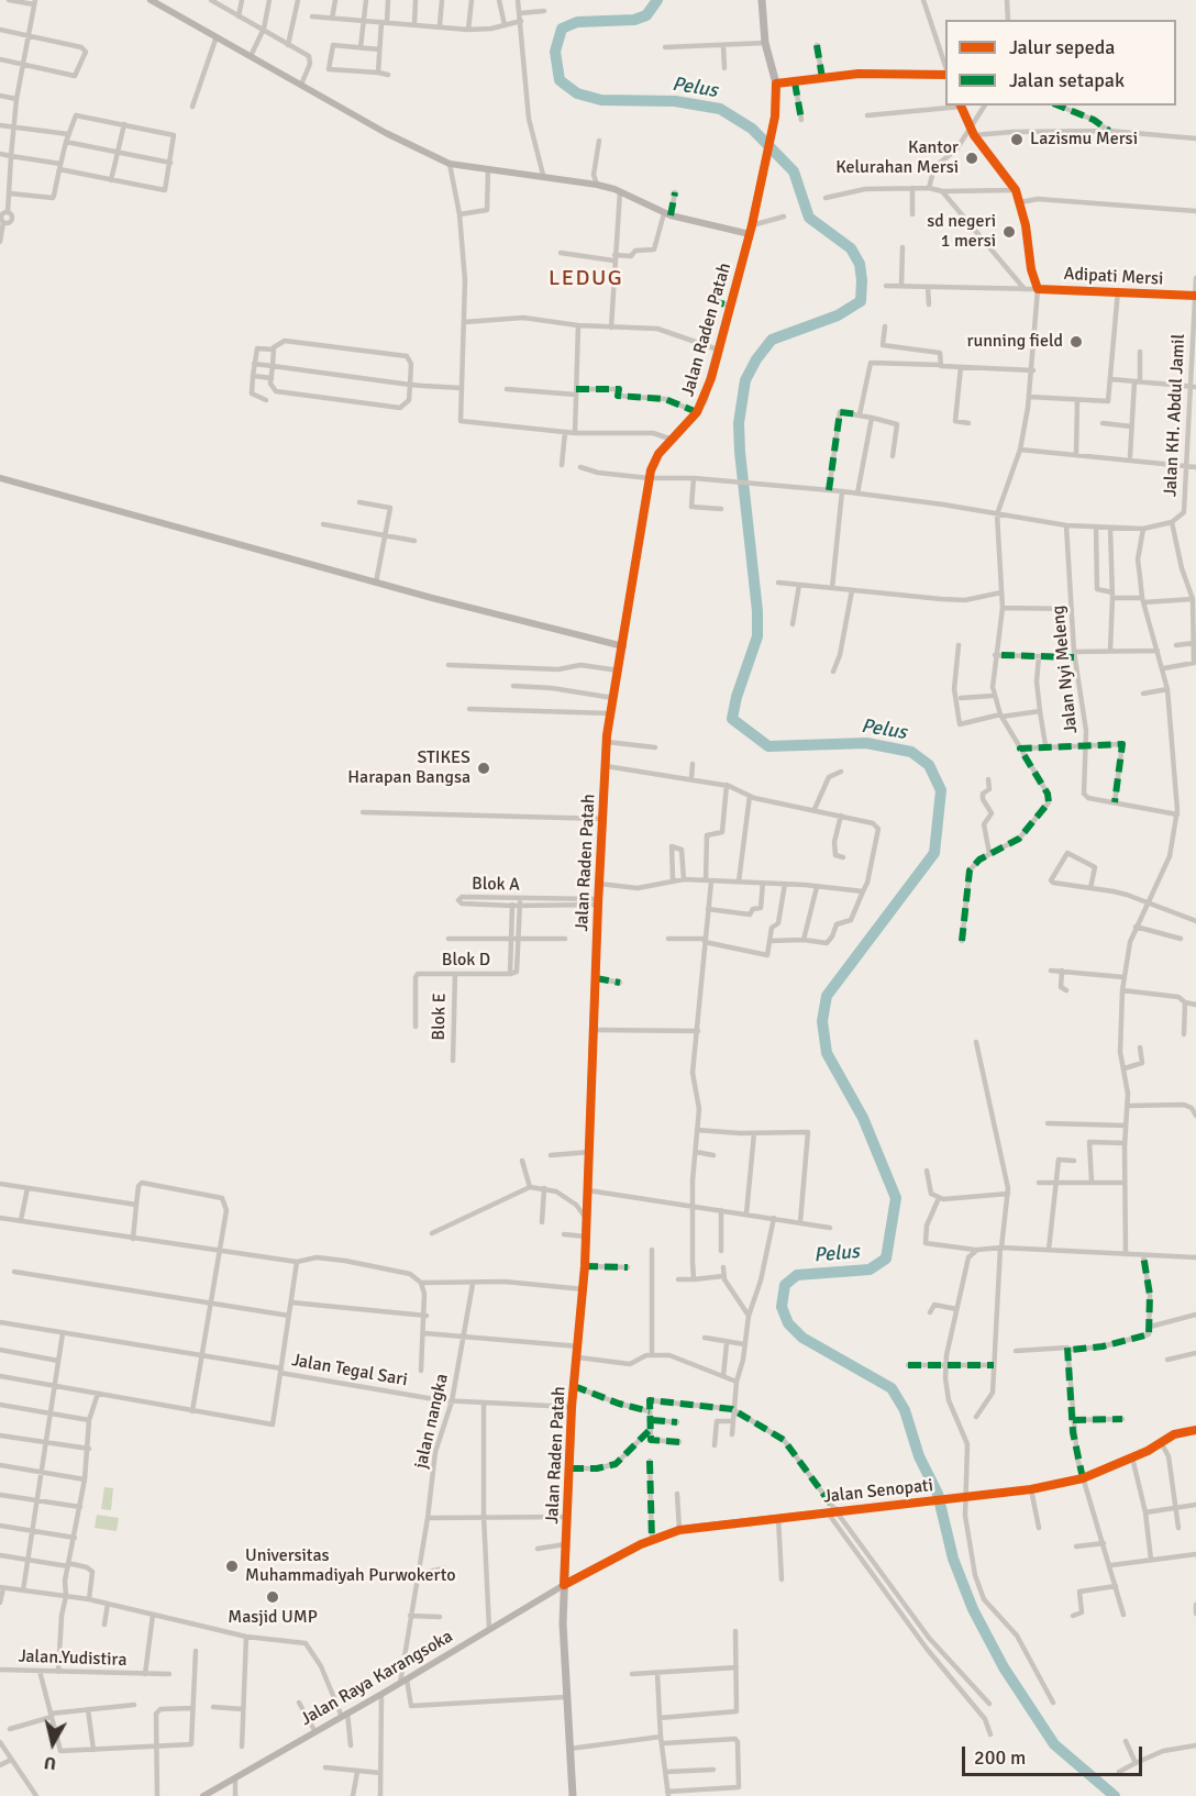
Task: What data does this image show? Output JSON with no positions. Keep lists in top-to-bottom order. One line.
{"streets":{"main road":["Jalan Raden Patah"],"street":["Adipati Mersi","Jalan KH. Abdul Jamil","Jalan Nyi Meleng","Blok A","Blok D","Blok E","Jalan Tegal Sari","jalan nangka","Jalan Senopati","Jalan.Yudistira","Jalan Raya Karangsoka"]},"crossings":[["Adipati Mersi","Jalan KH. Abdul Jamil"],["Jalan Raden Patah","Jalan KH. Abdul Jamil"],["Jalan Raden Patah","Blok A"],["Jalan Raden Patah","Jalan Tegal Sari"],["Jalan Raden Patah","Jalan Senopati"],["Jalan Raden Patah","Jalan Raya Karangsoka"],["Jalan KH. Abdul Jamil","Jalan Nyi Meleng"],["Blok D","Blok E"],["Jalan Tegal Sari","jalan nangka"],["jalan nangka","Jalan Raya Karangsoka"],["Jalan Senopati","Jalan Raya Karangsoka"]],"districts":["LEDUG"],"water":["Pelus"],"places":["Lazismu Mersi","Kantor Kelurahan Mersi","sd negeri 1 mersi","running field","STIKES Harapan Bangsa","Universitas Muhammadiyah Purwokerto","Masjid UMP"],"legend":["Jalur sepeda","Jalan setapak"],"scale_bar":"200 m","north":"bottom"}
